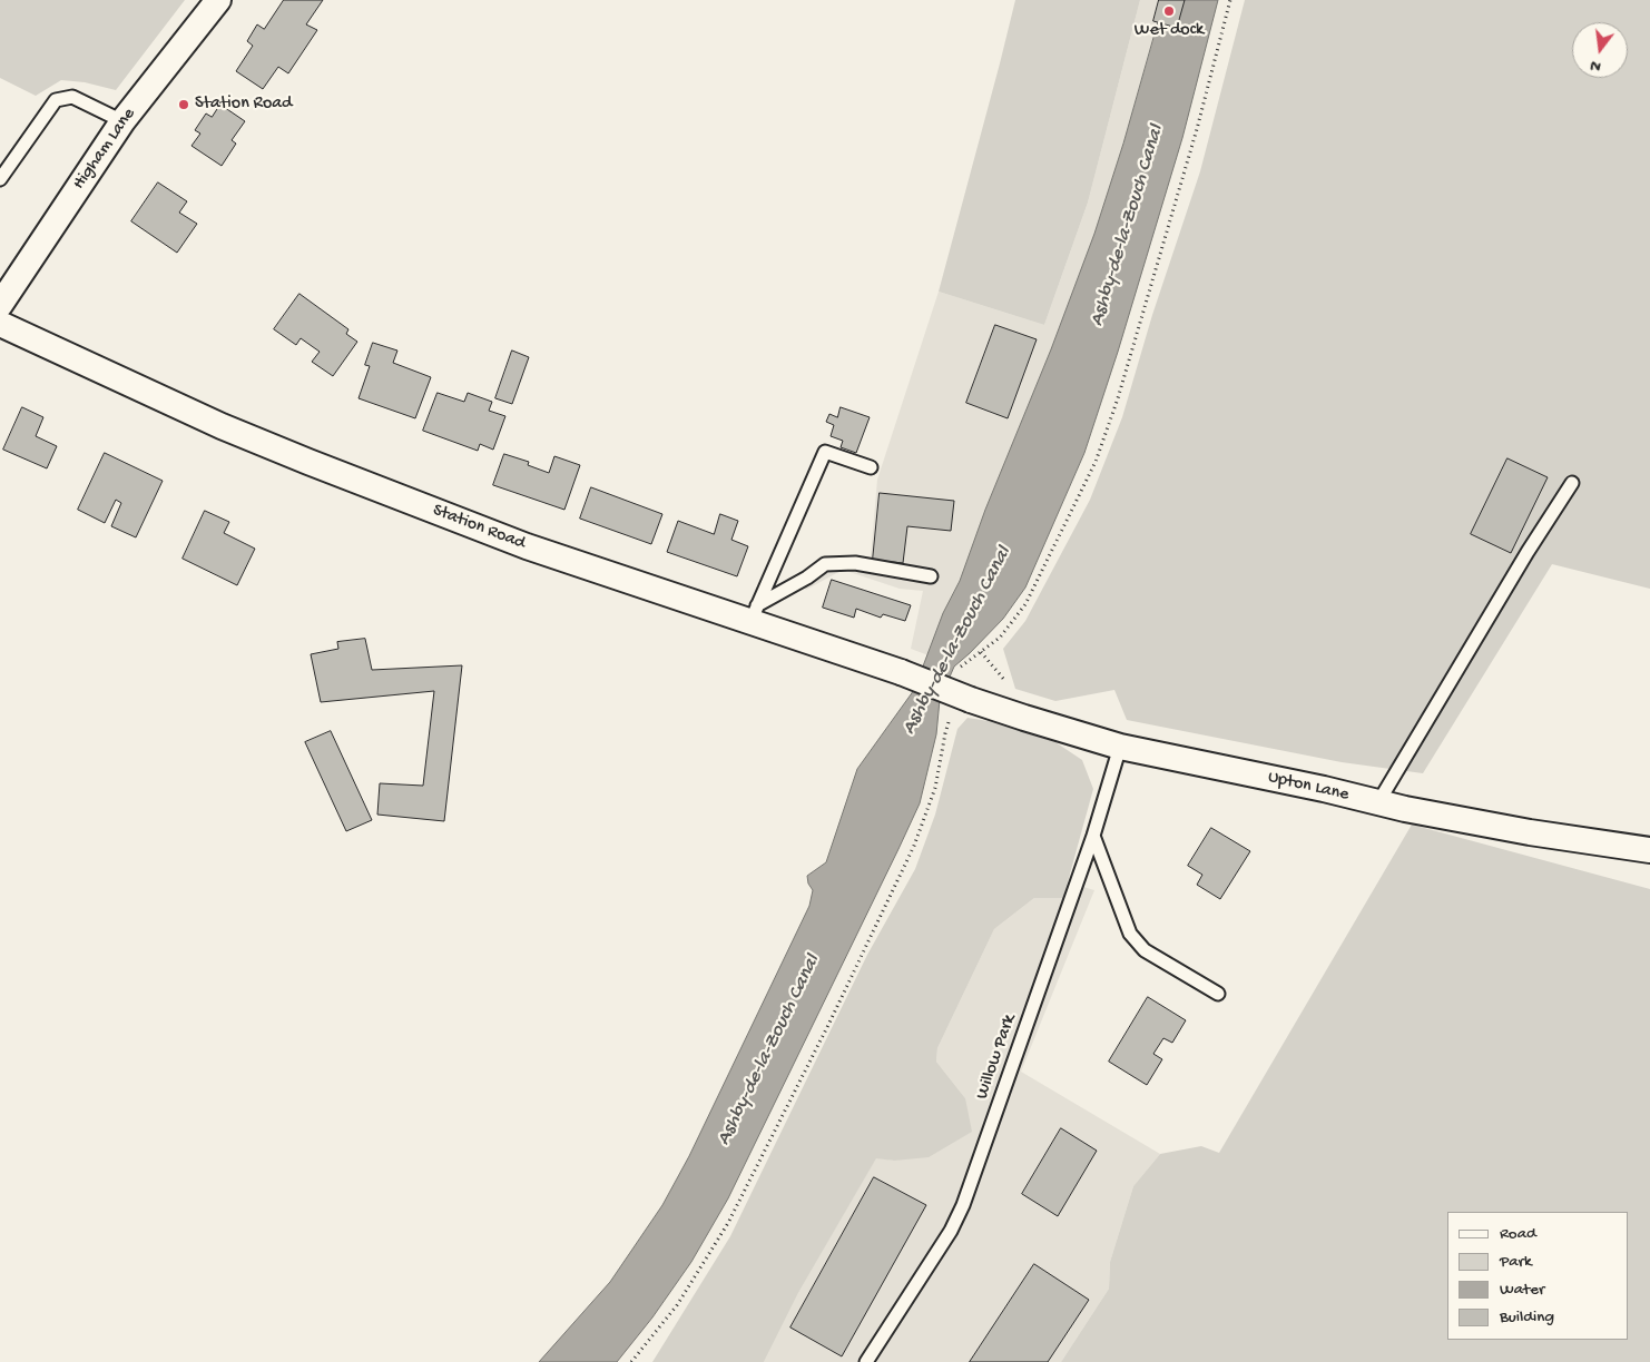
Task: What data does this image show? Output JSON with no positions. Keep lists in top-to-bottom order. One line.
{"streets":{"street":["Higham Lane","Station Road","Upton Lane"],"lane":["Willow Park"]},"crossings":[["Station Road","Upton Lane"],["Upton Lane","Willow Park"]],"water":["Ashby-de-la-Zouch Canal"],"places":["Wet dock","Station Road"],"legend":["Road","Park","Water","Building"],"north":"bottom"}
